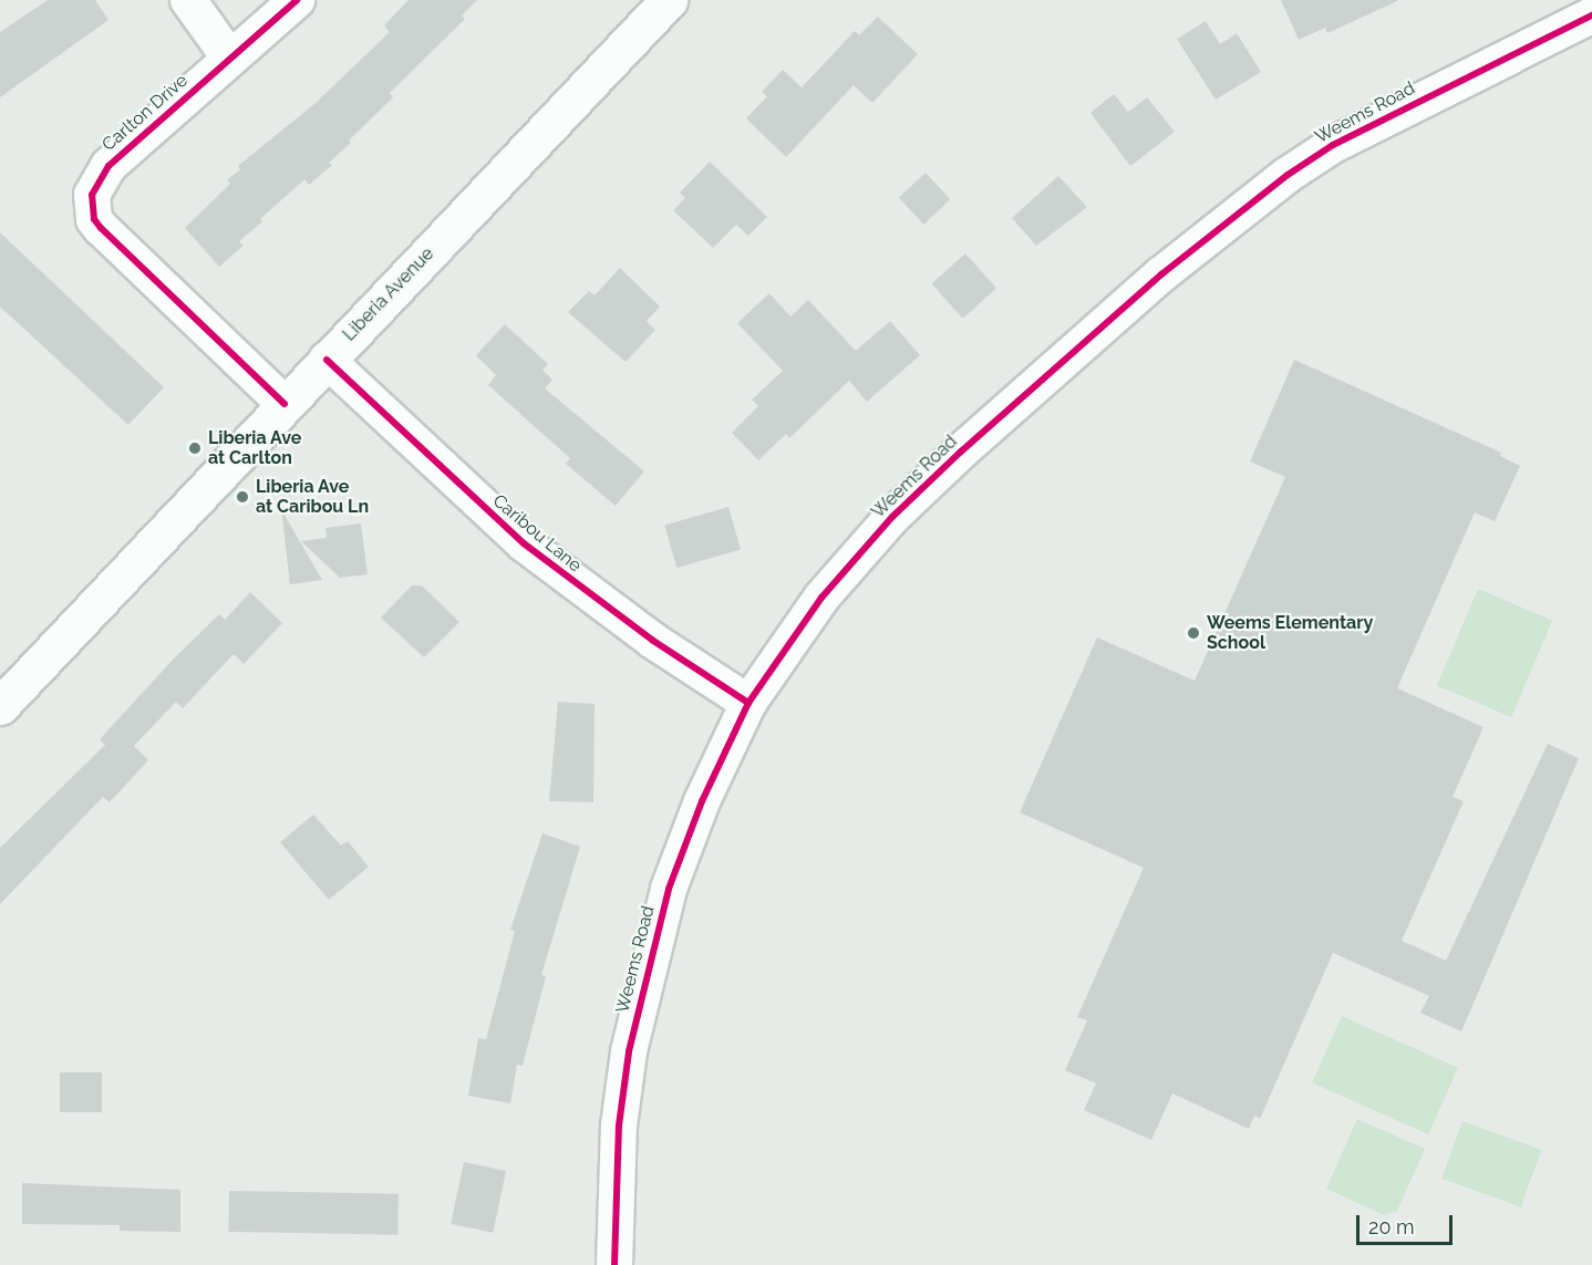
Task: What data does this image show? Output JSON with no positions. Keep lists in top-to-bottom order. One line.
{"streets":{"main road":["Liberia Avenue"],"street":["Carlton Drive","Weems Road","Caribou Lane"]},"crossings":[["Carlton Drive","Liberia Avenue"],["Weems Road","Caribou Lane"],["Liberia Avenue","Caribou Lane"]],"places":["Liberia Ave at Carlton","Liberia Ave at Caribou Ln","Weems Elementary School"],"scale_bar":"20 m"}
